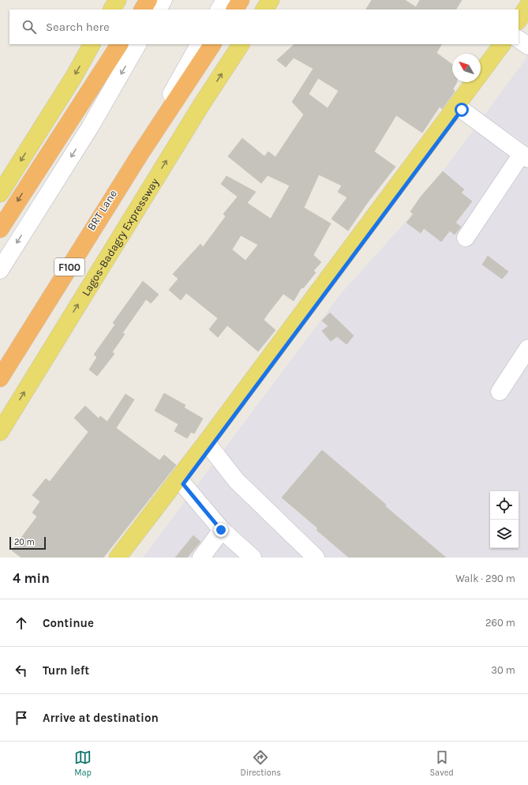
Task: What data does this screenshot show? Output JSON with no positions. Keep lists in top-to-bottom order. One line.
{"streets":{"highway":["F100"],"main road":["Lagos-Badagry Expressway"],"lane":["BRT Lane"]},"scale_bar":"20 m","north":"top left","page":{"search":"Search here","scale":"20 m","heading":["4 min","Walk · 290 m"],"list":[["Continue","260 m"],["Turn left","30 m"],"Arrive at destination"],"nav":["Map","Directions","Saved"]}}
